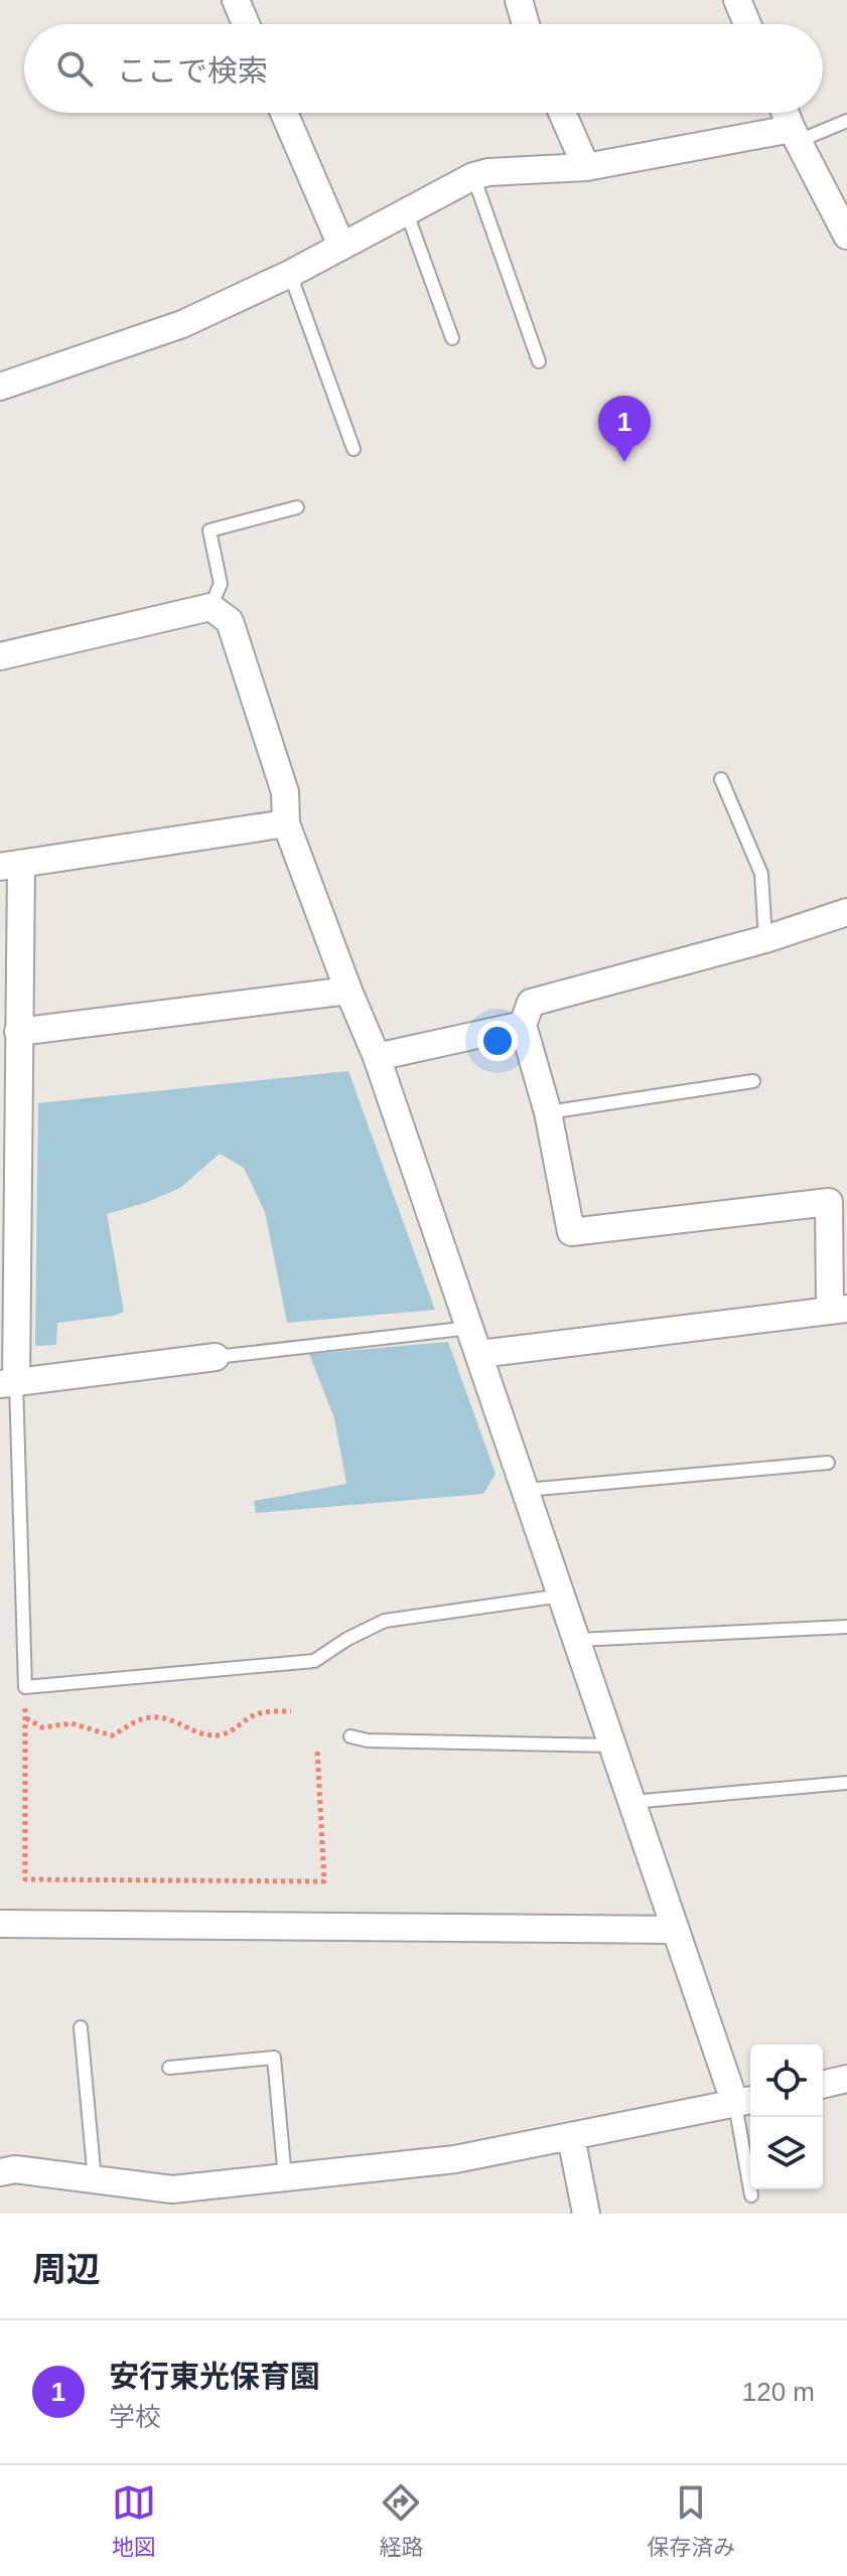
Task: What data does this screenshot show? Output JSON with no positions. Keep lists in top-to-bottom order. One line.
{"page":{"search":"ここで検索","pins":"1","heading":"周辺","list":[{"mark":"1","name":"安行東光保育園","note":"学校","value":"120 m"}],"nav":["地図","経路","保存済み"]}}
